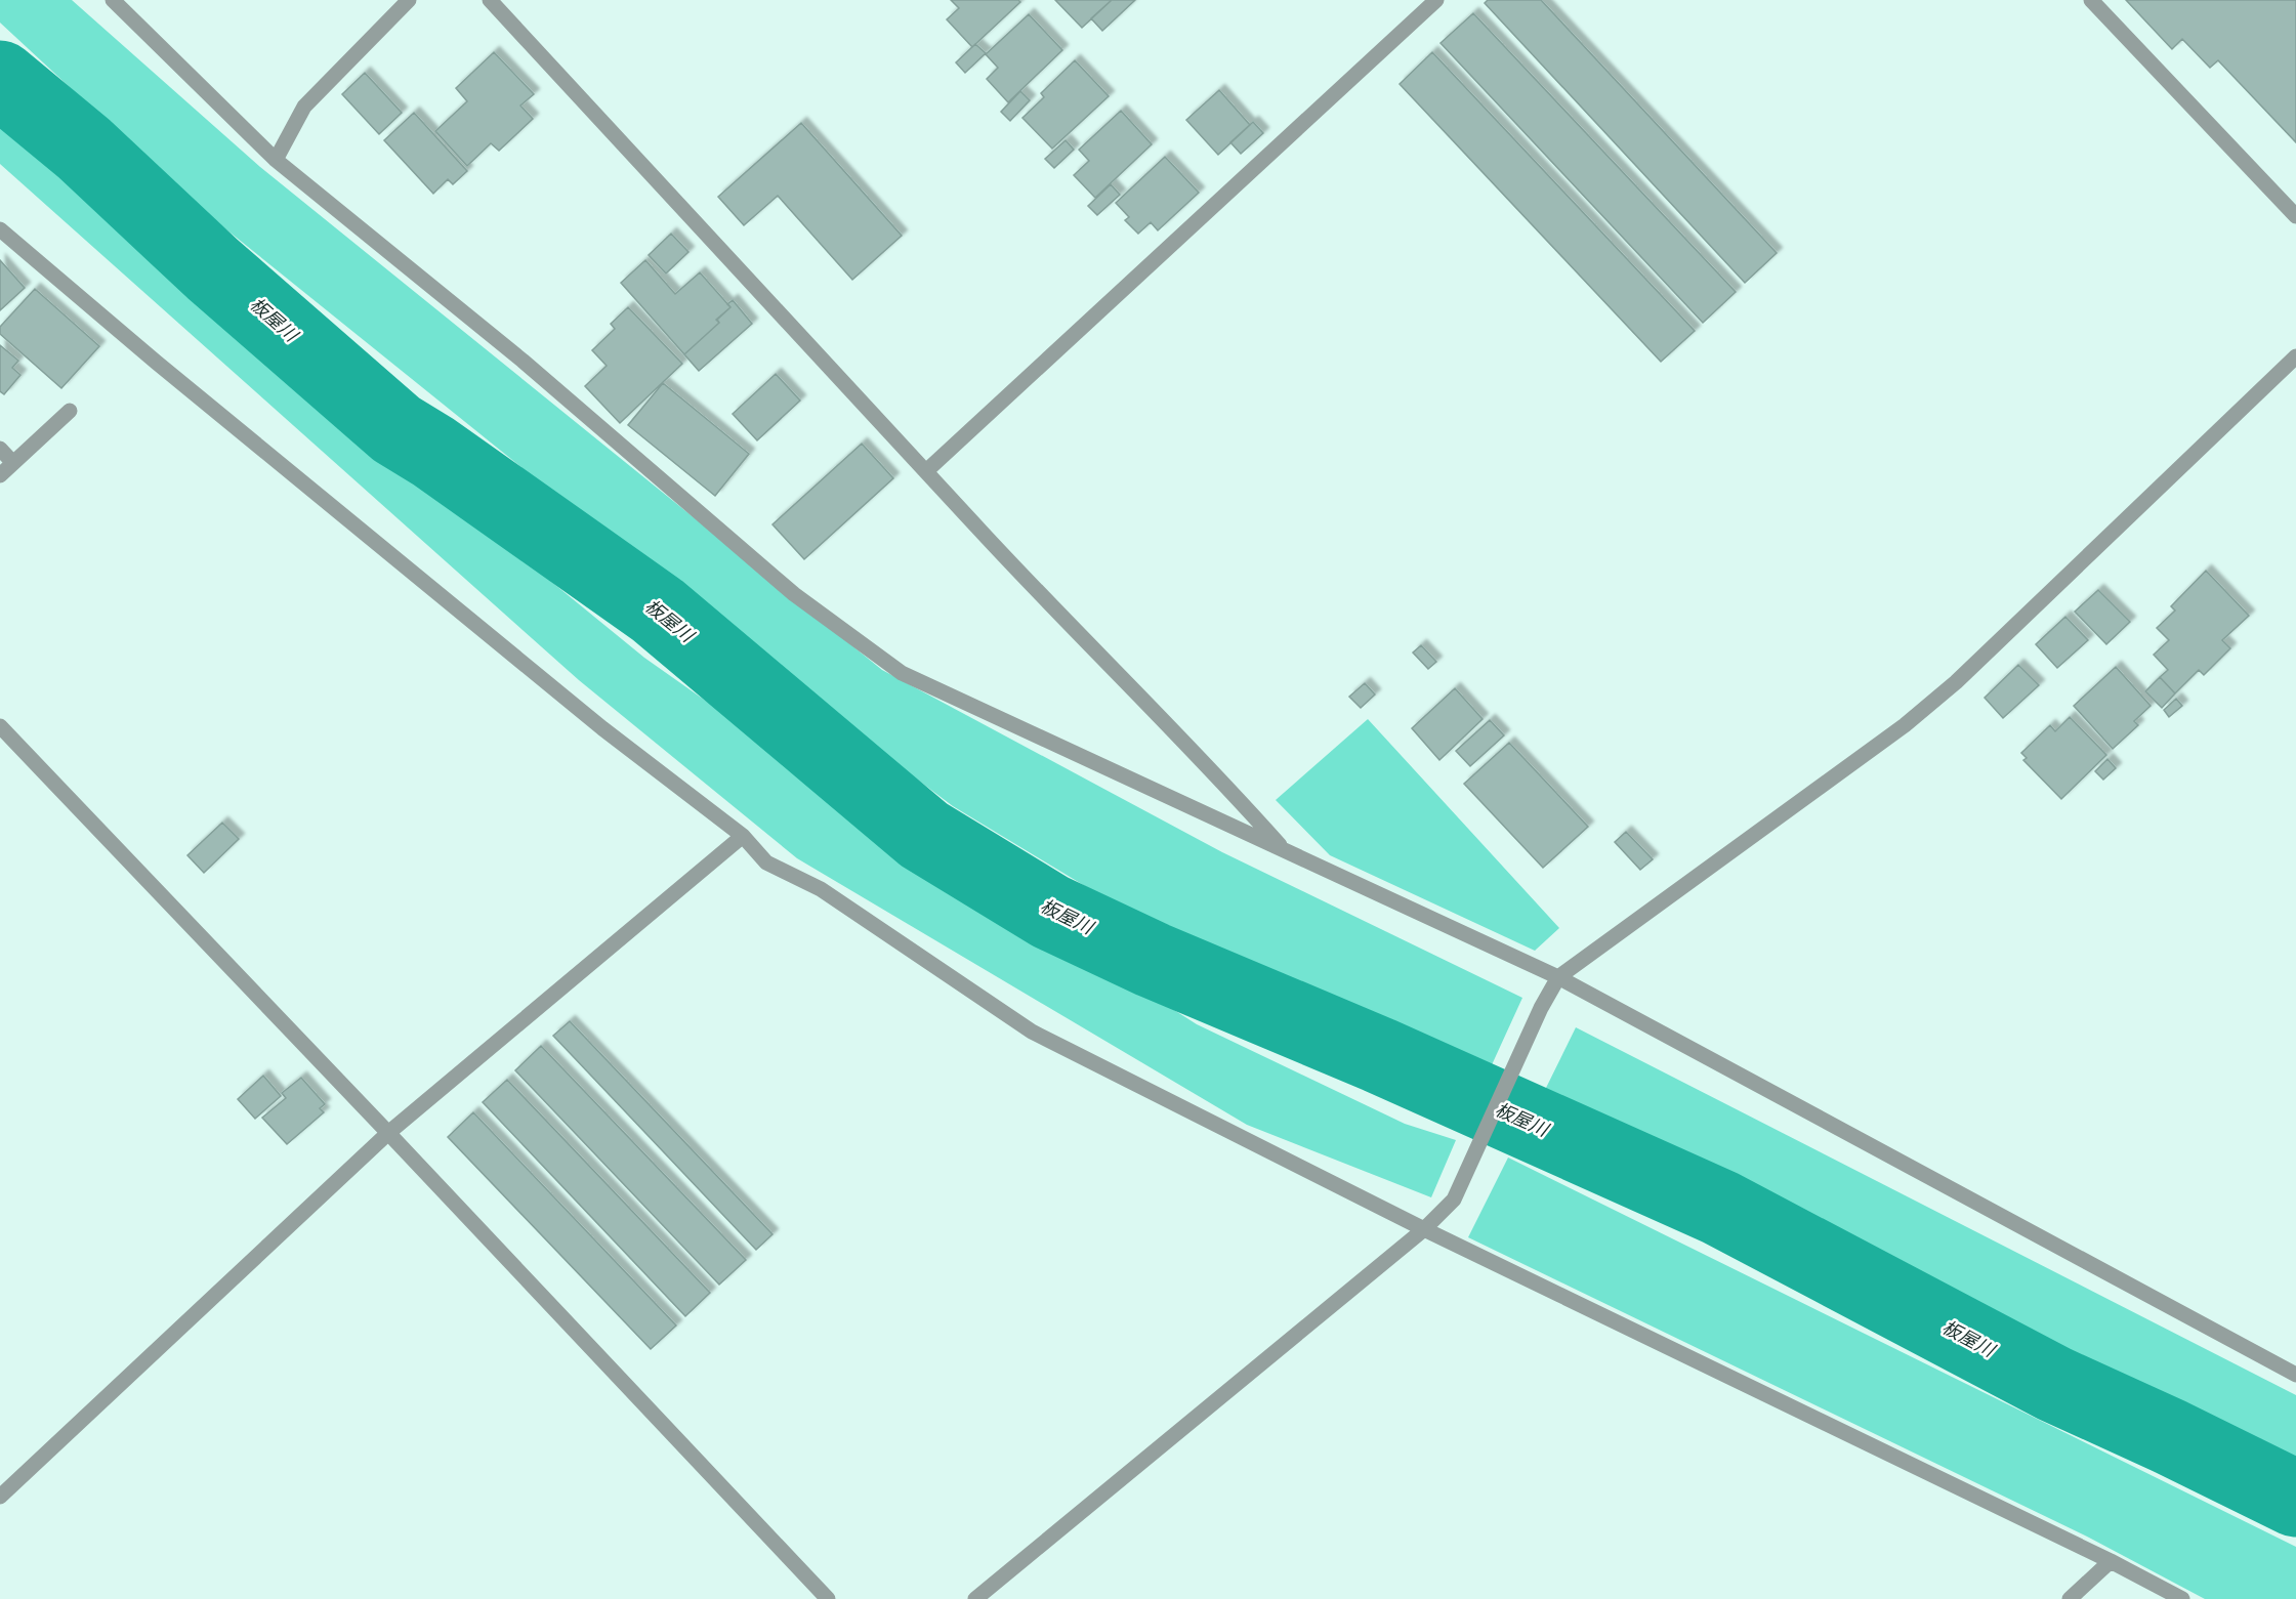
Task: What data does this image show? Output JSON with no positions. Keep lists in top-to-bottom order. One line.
{"water":["板屋川"]}
